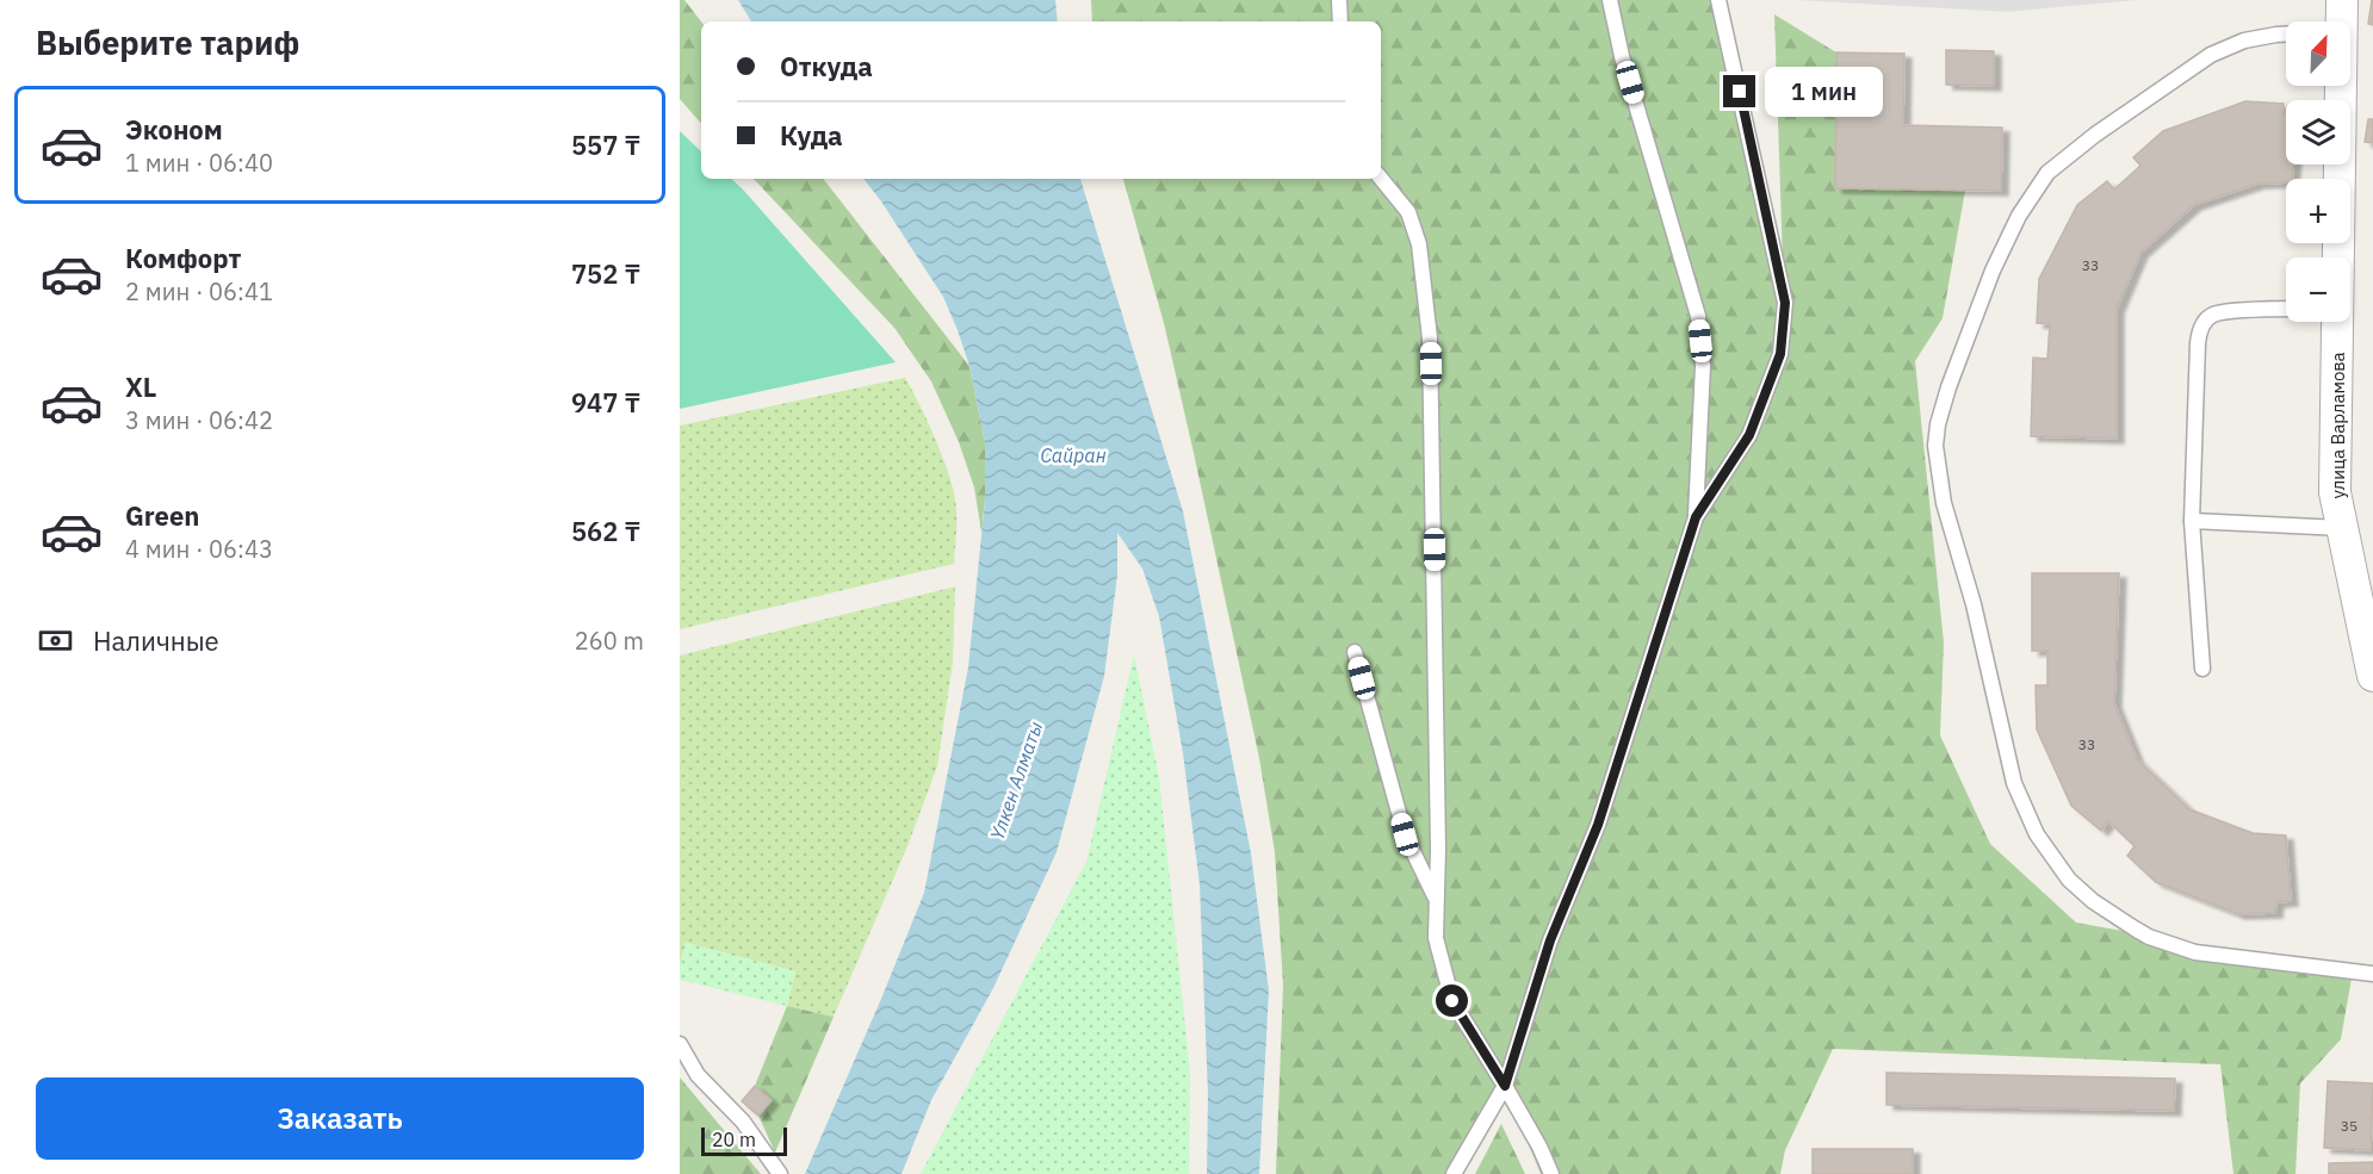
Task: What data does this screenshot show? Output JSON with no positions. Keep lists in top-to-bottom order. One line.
{"streets":{"street":["улица Варламова"]},"water":["Сайран","Үлкен Алматы"],"house_numbers":["33","33","35"],"scale_bar":"20 m","north":"top right","page":{"heading":"Выберите тариф","map_buttons":["+","−"],"banner":["Откуда","Куда"],"bubble":"1 мин","list":[{"name":"Эконом","note":"1 мин · 06:40","value":"557 ₸"},{"name":"Комфорт","note":"2 мин · 06:41","value":"752 ₸"},{"name":"XL","note":"3 мин · 06:42","value":"947 ₸"},{"name":"Green","note":"4 мин · 06:43","value":"562 ₸"}],"pay":["Наличные","260 m"],"buttons":"Заказать","scale":"20 m"}}
